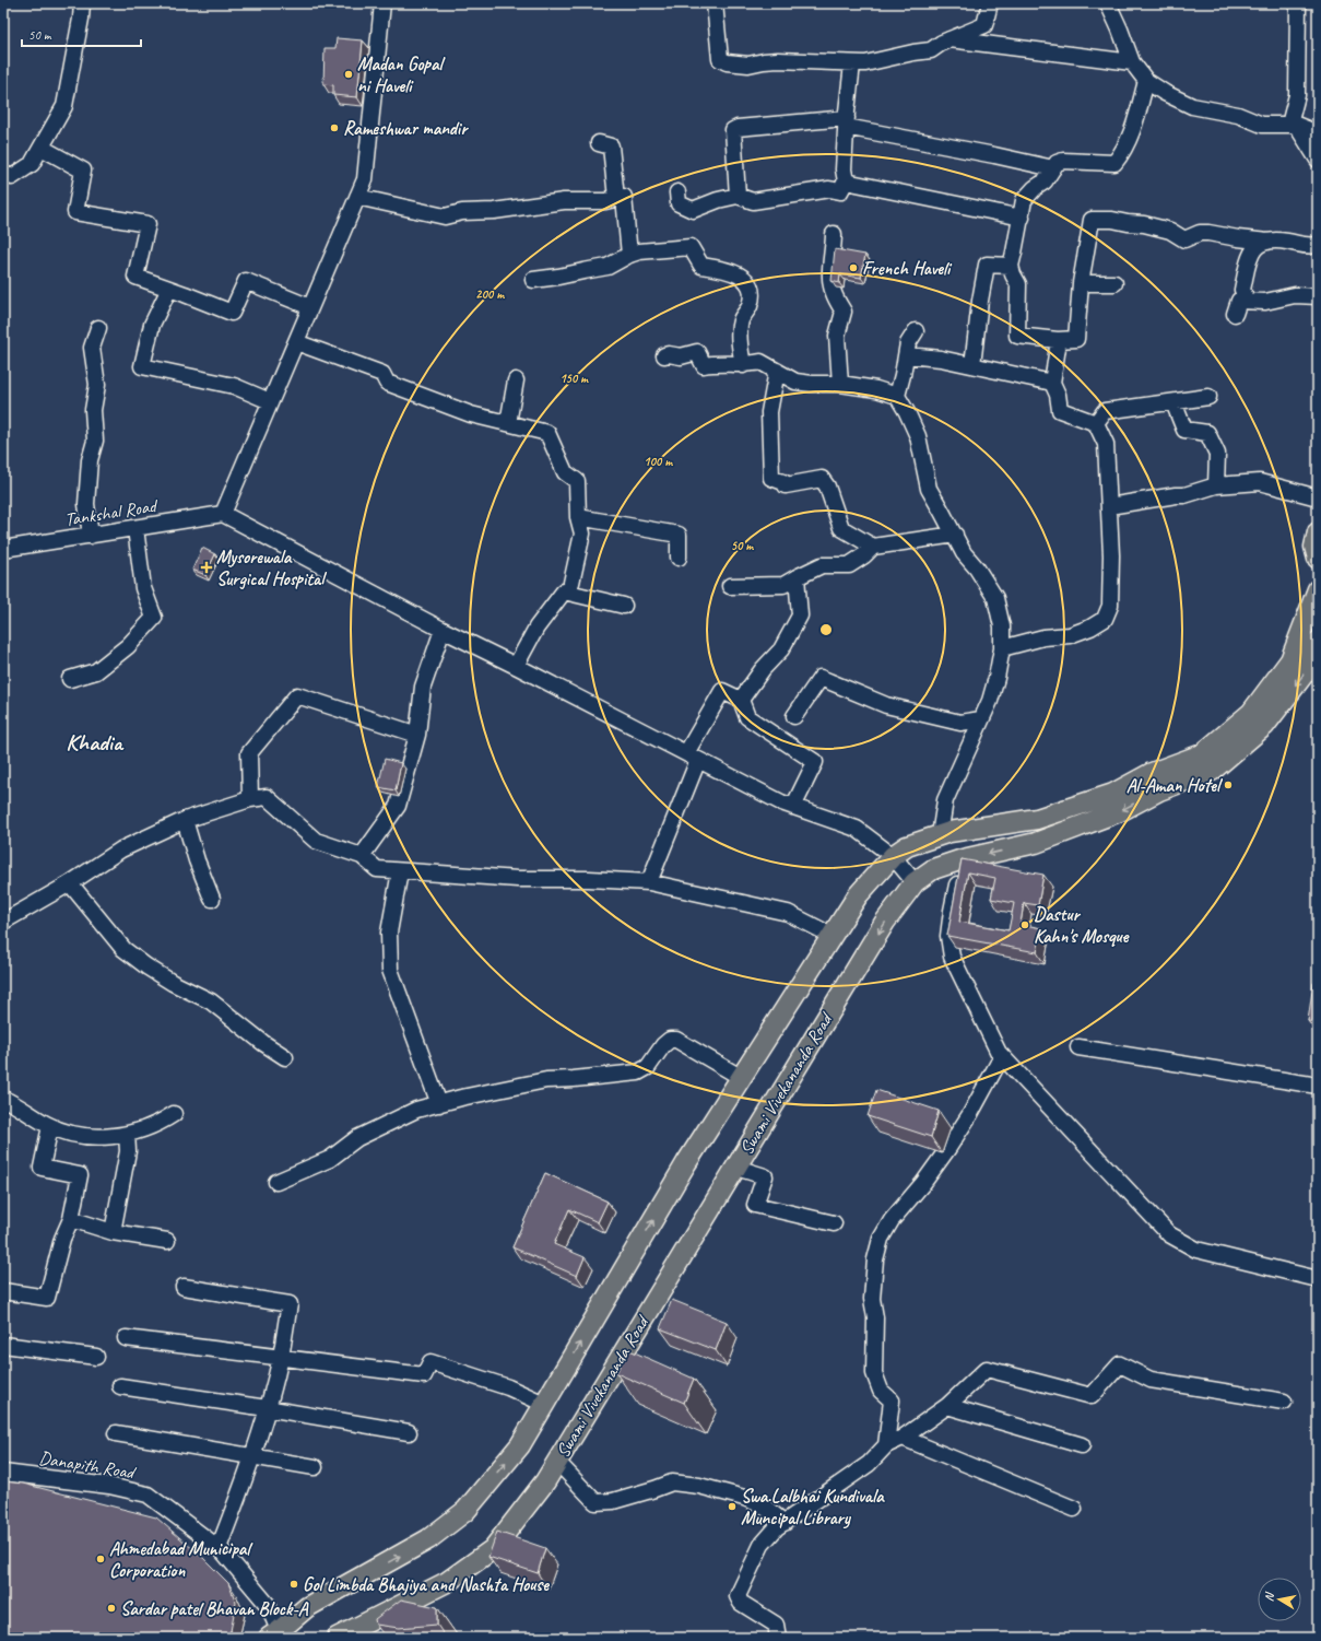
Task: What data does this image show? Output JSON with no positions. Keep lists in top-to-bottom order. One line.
{"streets":{"main road":["Swami Vivekananda Road"],"street":["Tankshal Road","Danapith Road"]},"districts":["Khadia"],"places":{"other":["Madan Gopal ni Haveli","Rameshwar mandir","French Haveli","Al-Aman Hotel","Dastur Kahn's Mosque","Swa.Lalbhai Kundivala Muncipal Library","Ahmedabad Municipal Corporation","Gol Limbda Bhajiya and Nashta House","Sardar patel Bhavan Block-A"],"health":["Mysorewala Surgical Hospital"]},"scale_bar":"50 m","north":"left","rings":["200 m","150 m","100 m","50 m"]}
